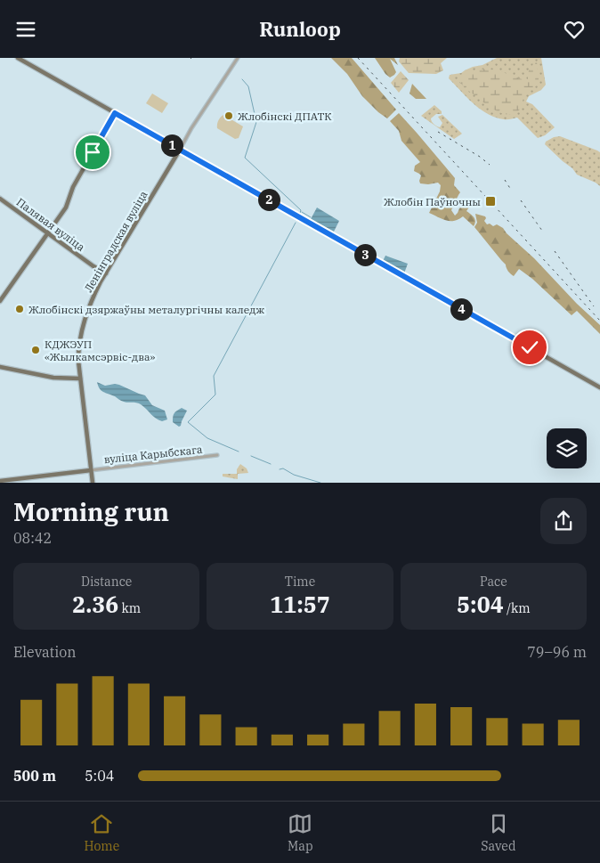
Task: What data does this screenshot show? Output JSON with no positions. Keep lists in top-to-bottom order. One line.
{"streets":{"main road":["Палявая вуліца","Ленінградская вуліца"],"street":["вуліца Карыбскага"]},"crossings":[["Палявая вуліца","Ленінградская вуліца"],["Ленінградская вуліца","вуліца Карыбскага"]],"places":{"other":["Жлобінскі ДПАТК","Жлобінскі дзяржаўны металургічны каледж","КДЖЭУП «Жылкамсэрвіс-два»"],"transit":["Жлобін Паўночны"]},"page":{"header":"Runloop","pins":["1","2","3","4"],"heading":["Morning run","08:42"],"stats":[["Distance","2.36 km"],["Time","11:57"],["Pace","5:04 /km"]],"chart":["Elevation","79–96 m"],"list":[{"name":"500 m","note":"5:04"}],"tabs":["Home","Map","Saved"]}}
